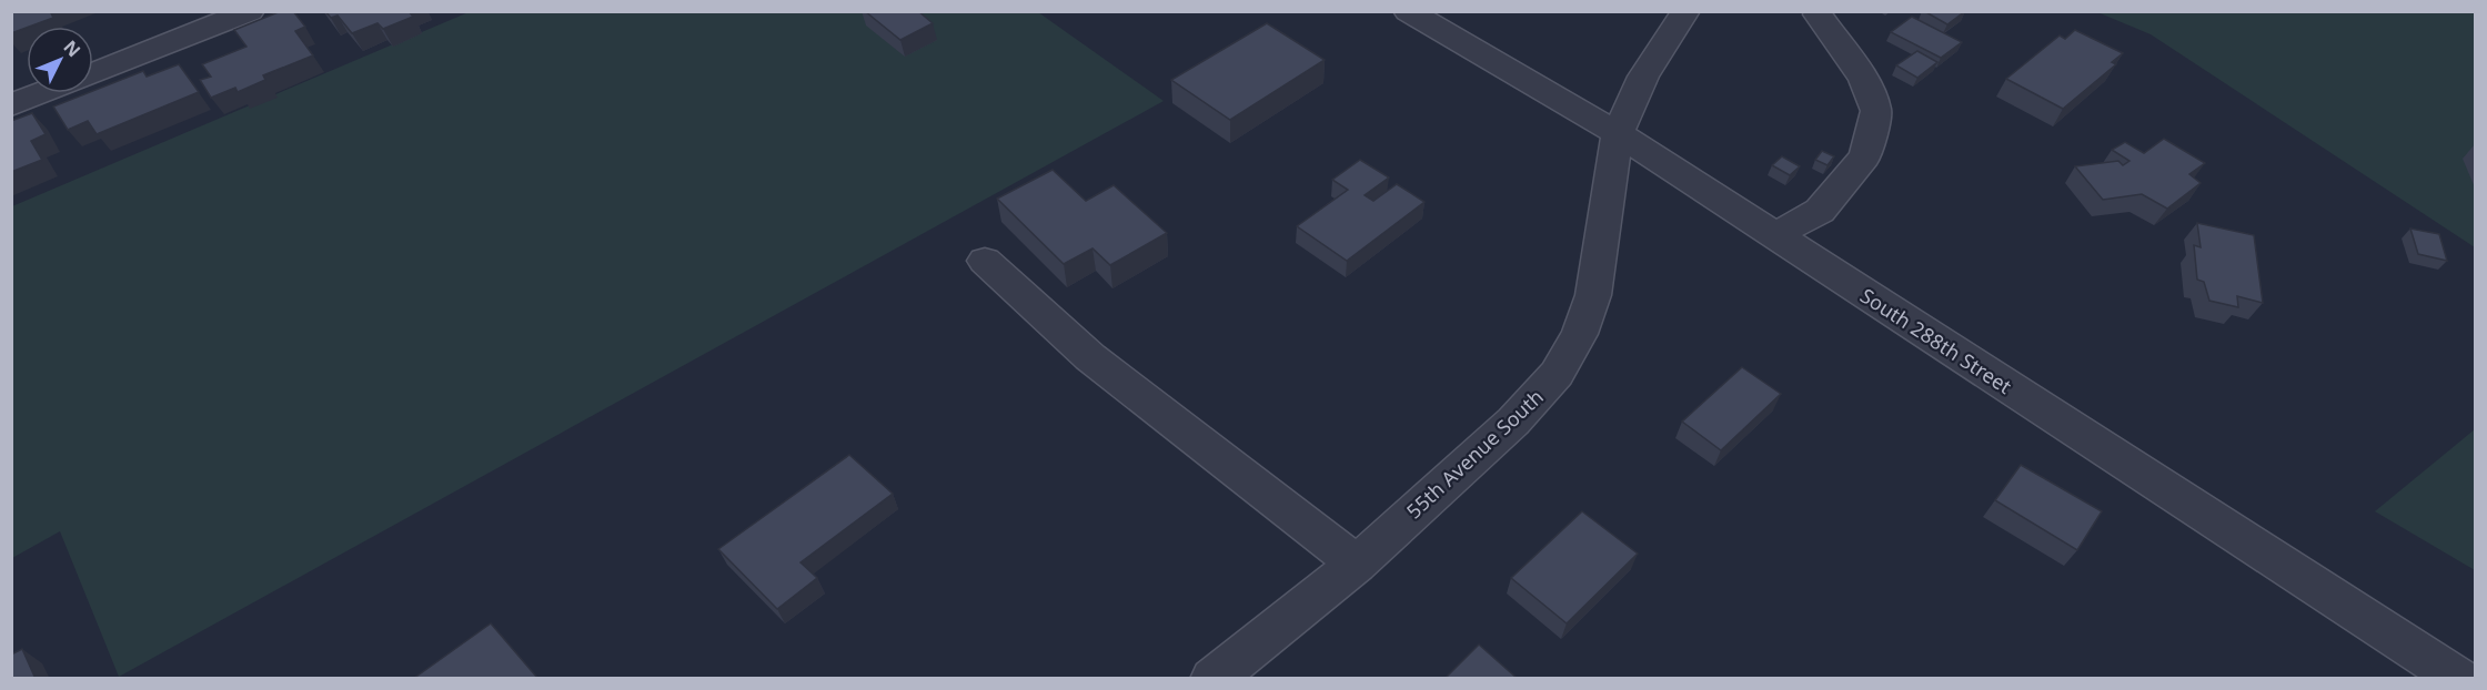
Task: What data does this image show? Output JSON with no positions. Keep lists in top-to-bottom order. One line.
{"streets":{"street":["South 288th Street","55th Avenue South"]},"crossings":[["South 288th Street","55th Avenue South"]],"north":"top right"}
